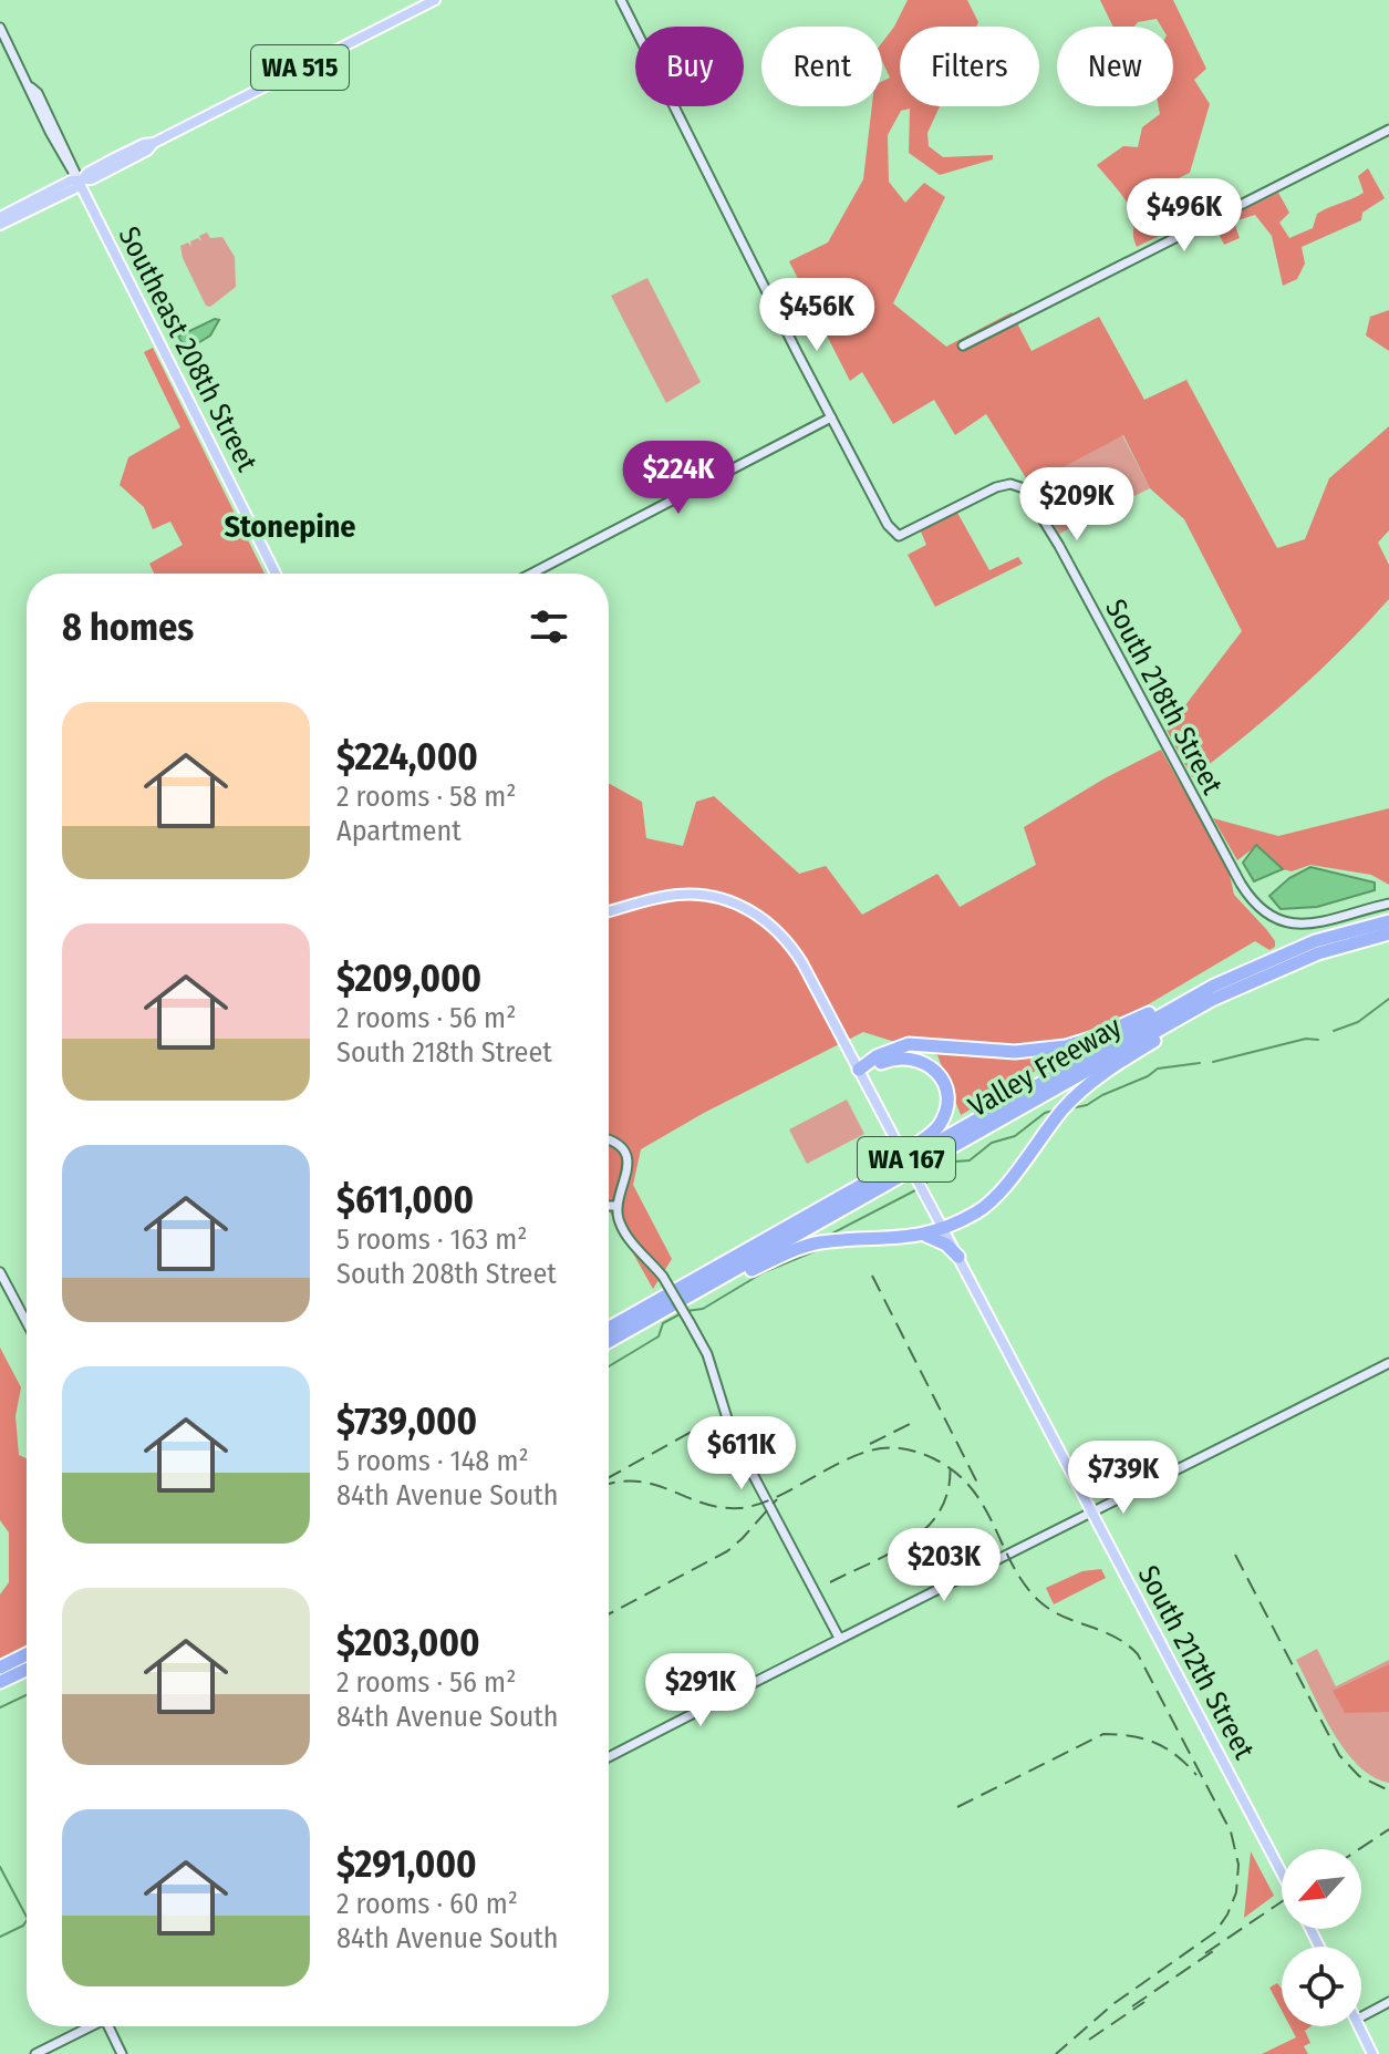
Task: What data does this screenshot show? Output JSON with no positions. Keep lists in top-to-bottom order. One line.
{"streets":{"highway":["Valley Freeway","WA 167"],"main road":["WA 515","Southeast 208th Street","South 212th Street"],"street":["South 218th Street"]},"crossings":[["WA 515","Southeast 208th Street"]],"districts":["Stonepine"],"north":"bottom left","page":{"chip":["Buy","Rent","Filters","New"],"price":["$496K","$456K","$224K","$209K","$611K","$739K","$203K","$291K"],"heading":"8 homes","list":[{"name":"$224,000","note":"2 rooms · 58 m² · Apartment"},{"name":"$209,000","note":"2 rooms · 56 m² · South 218th Street"},{"name":"$611,000","note":"5 rooms · 163 m² · South 208th Street"},{"name":"$739,000","note":"5 rooms · 148 m² · 84th Avenue South"},{"name":"$203,000","note":"2 rooms · 56 m² · 84th Avenue South"},{"name":"$291,000","note":"2 rooms · 60 m² · 84th Avenue South"}]}}
